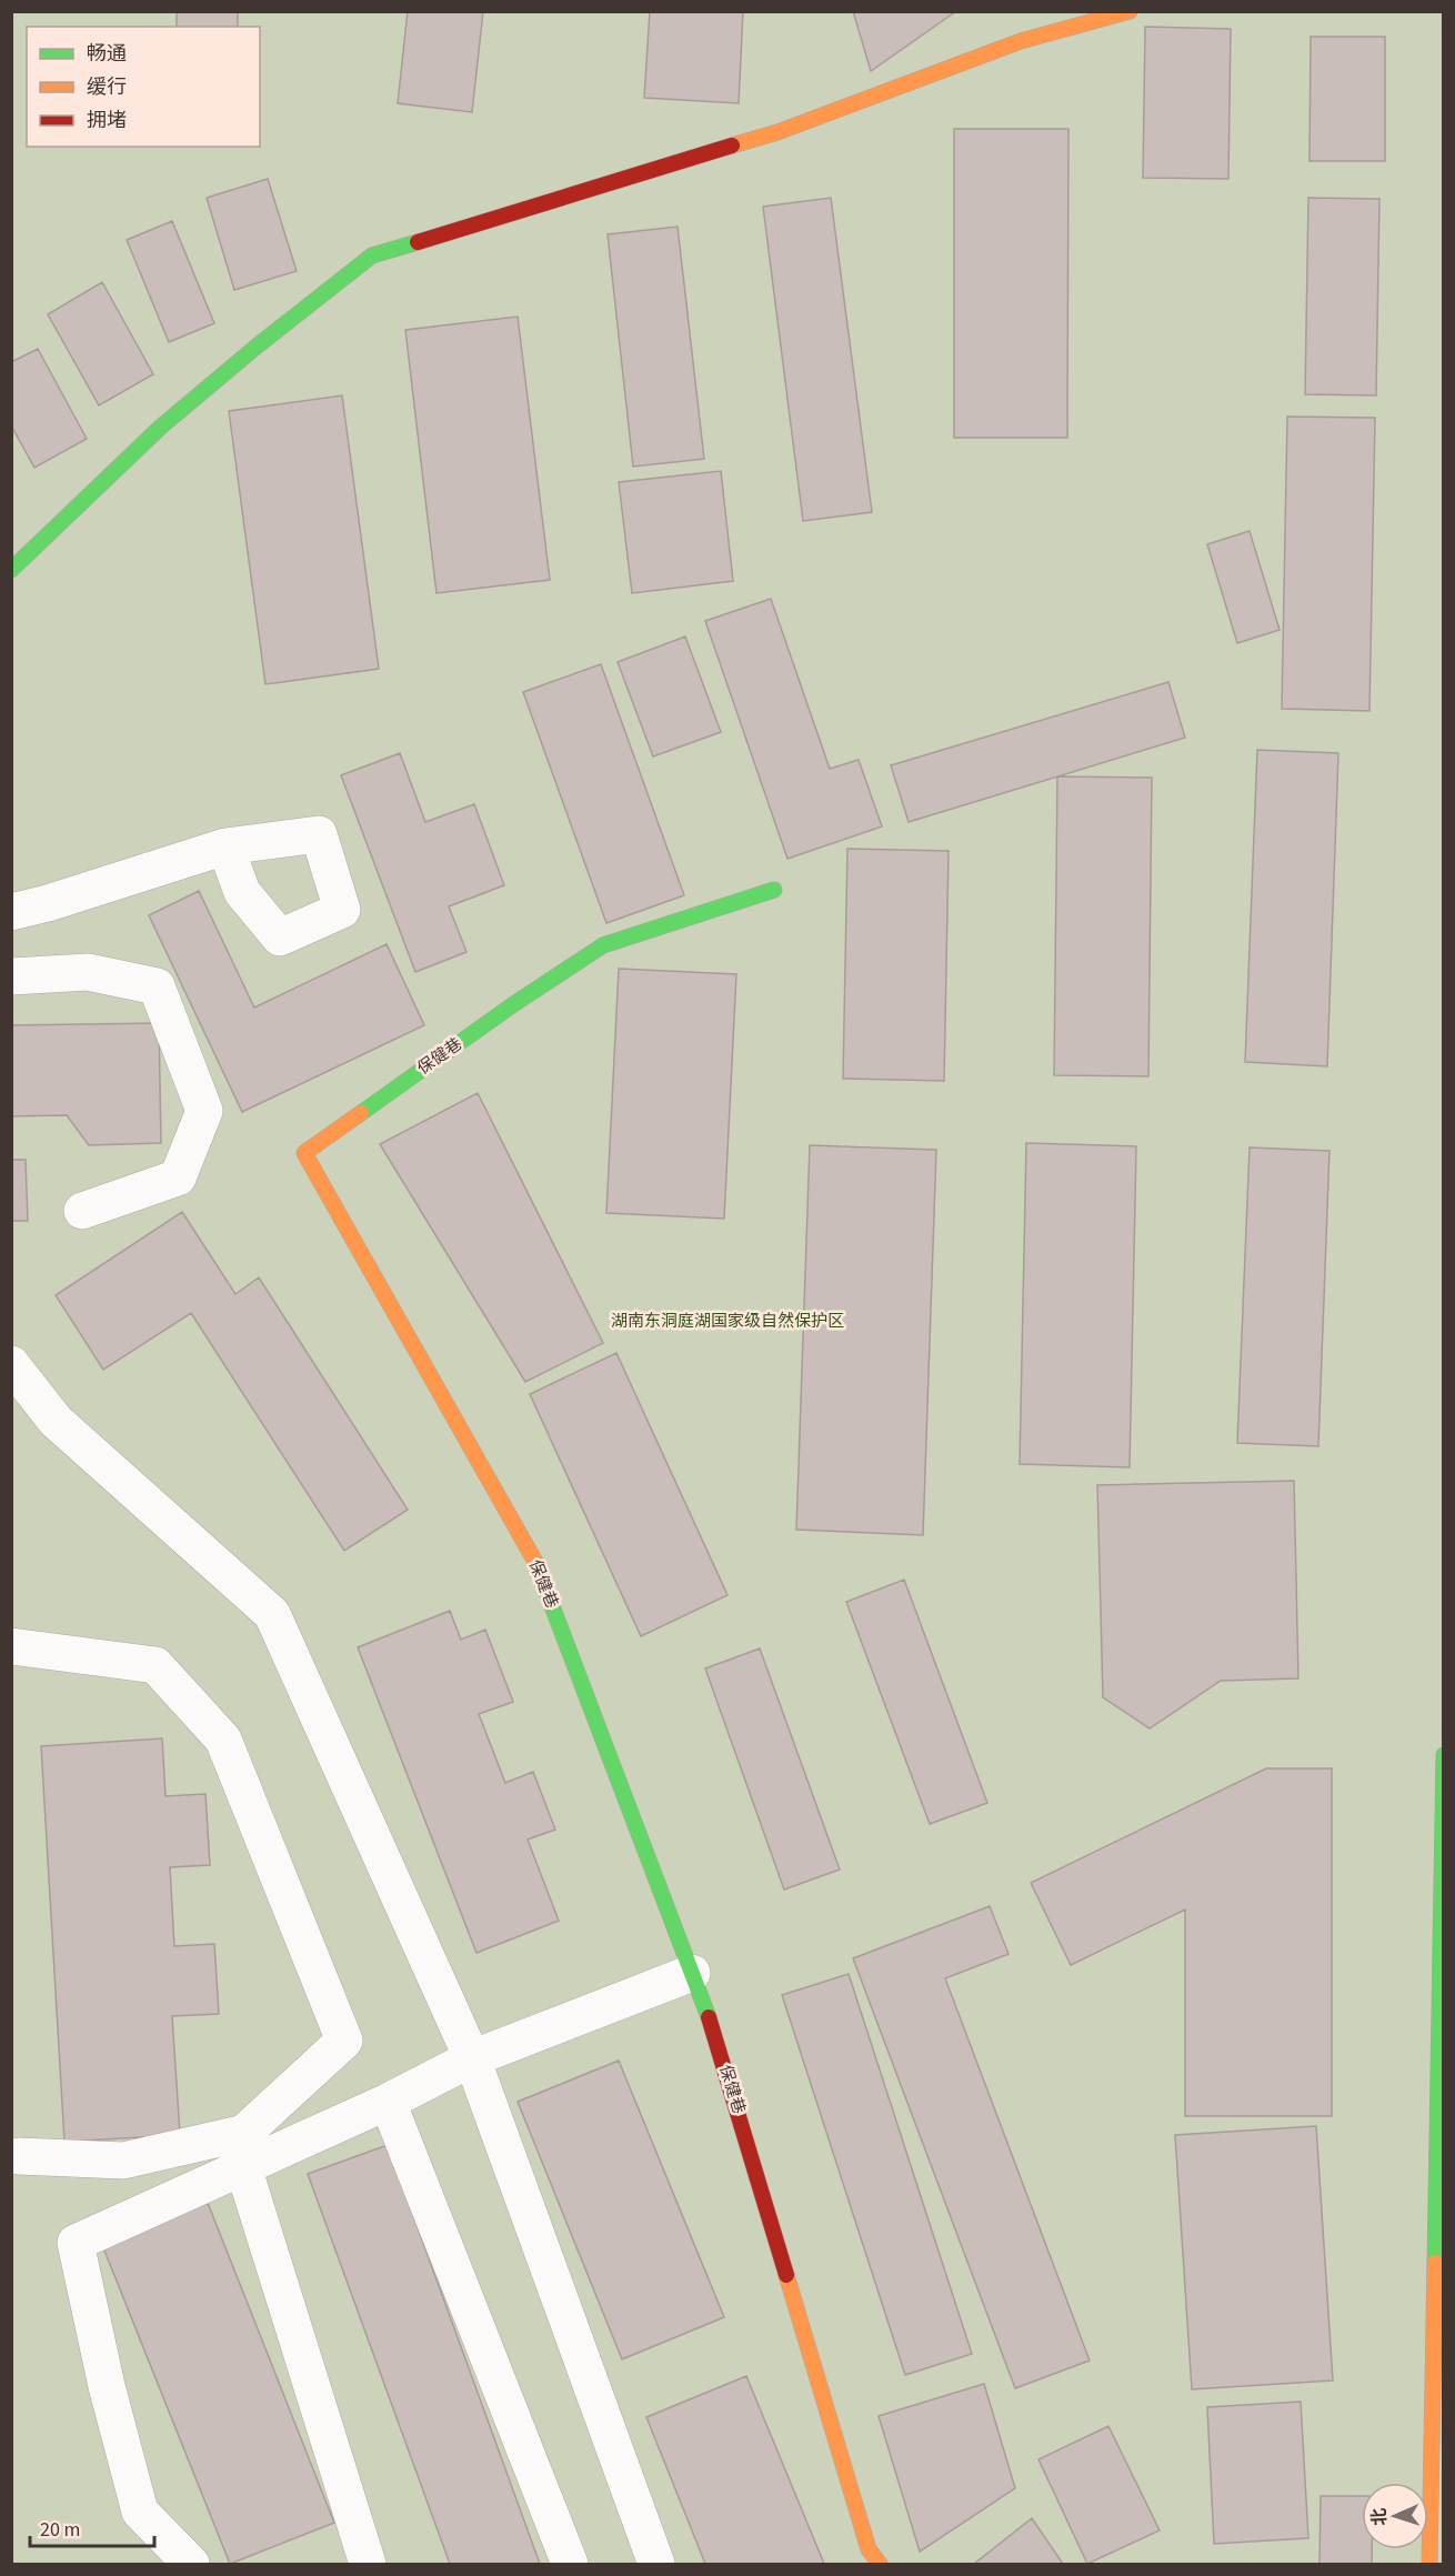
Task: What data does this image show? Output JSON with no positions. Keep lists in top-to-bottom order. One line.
{"streets":{"street":["保健巷"]},"parks":["湖南东洞庭湖国家级自然保护区"],"legend":["畅通","缓行","拥堵"],"scale_bar":"20 m","north":"left"}
